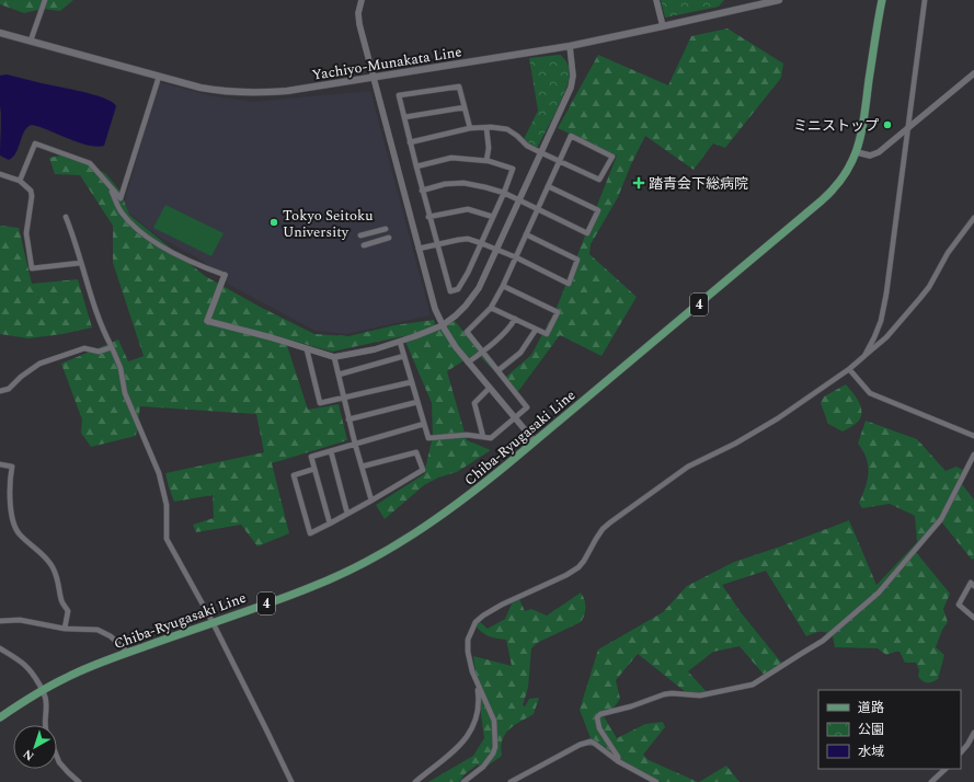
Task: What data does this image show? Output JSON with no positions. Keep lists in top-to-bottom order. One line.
{"streets":{"main road":["Yachiyo-Munakata Line","4","Chiba-Ryugasaki Line"]},"places":{"other":["ミニストップ","Tokyo Seitoku University"],"health":["踏青会下総病院"]},"legend":["道路","公園","水域"],"north":"bottom left"}
